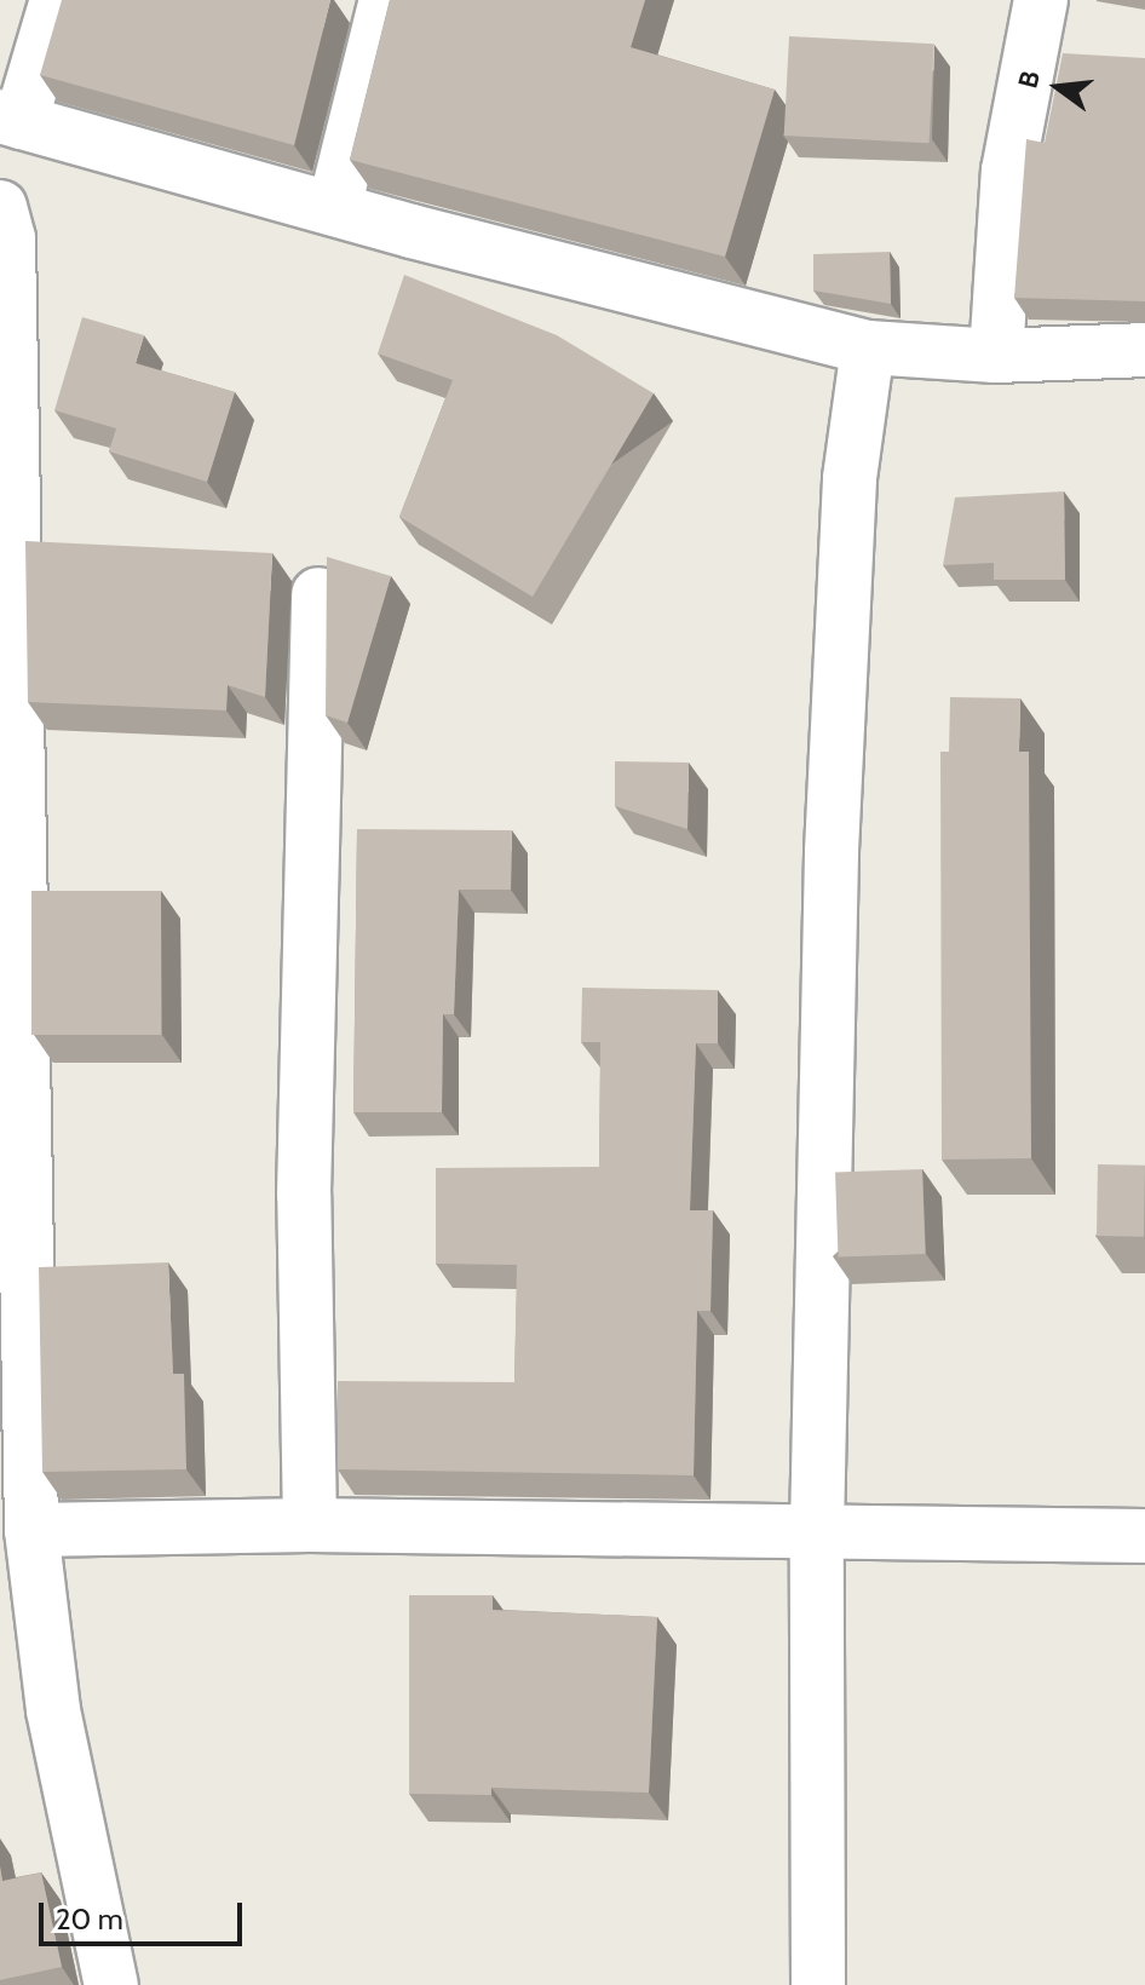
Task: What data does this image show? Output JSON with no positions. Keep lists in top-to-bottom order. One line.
{"scale_bar":"20 m","north":"left"}
